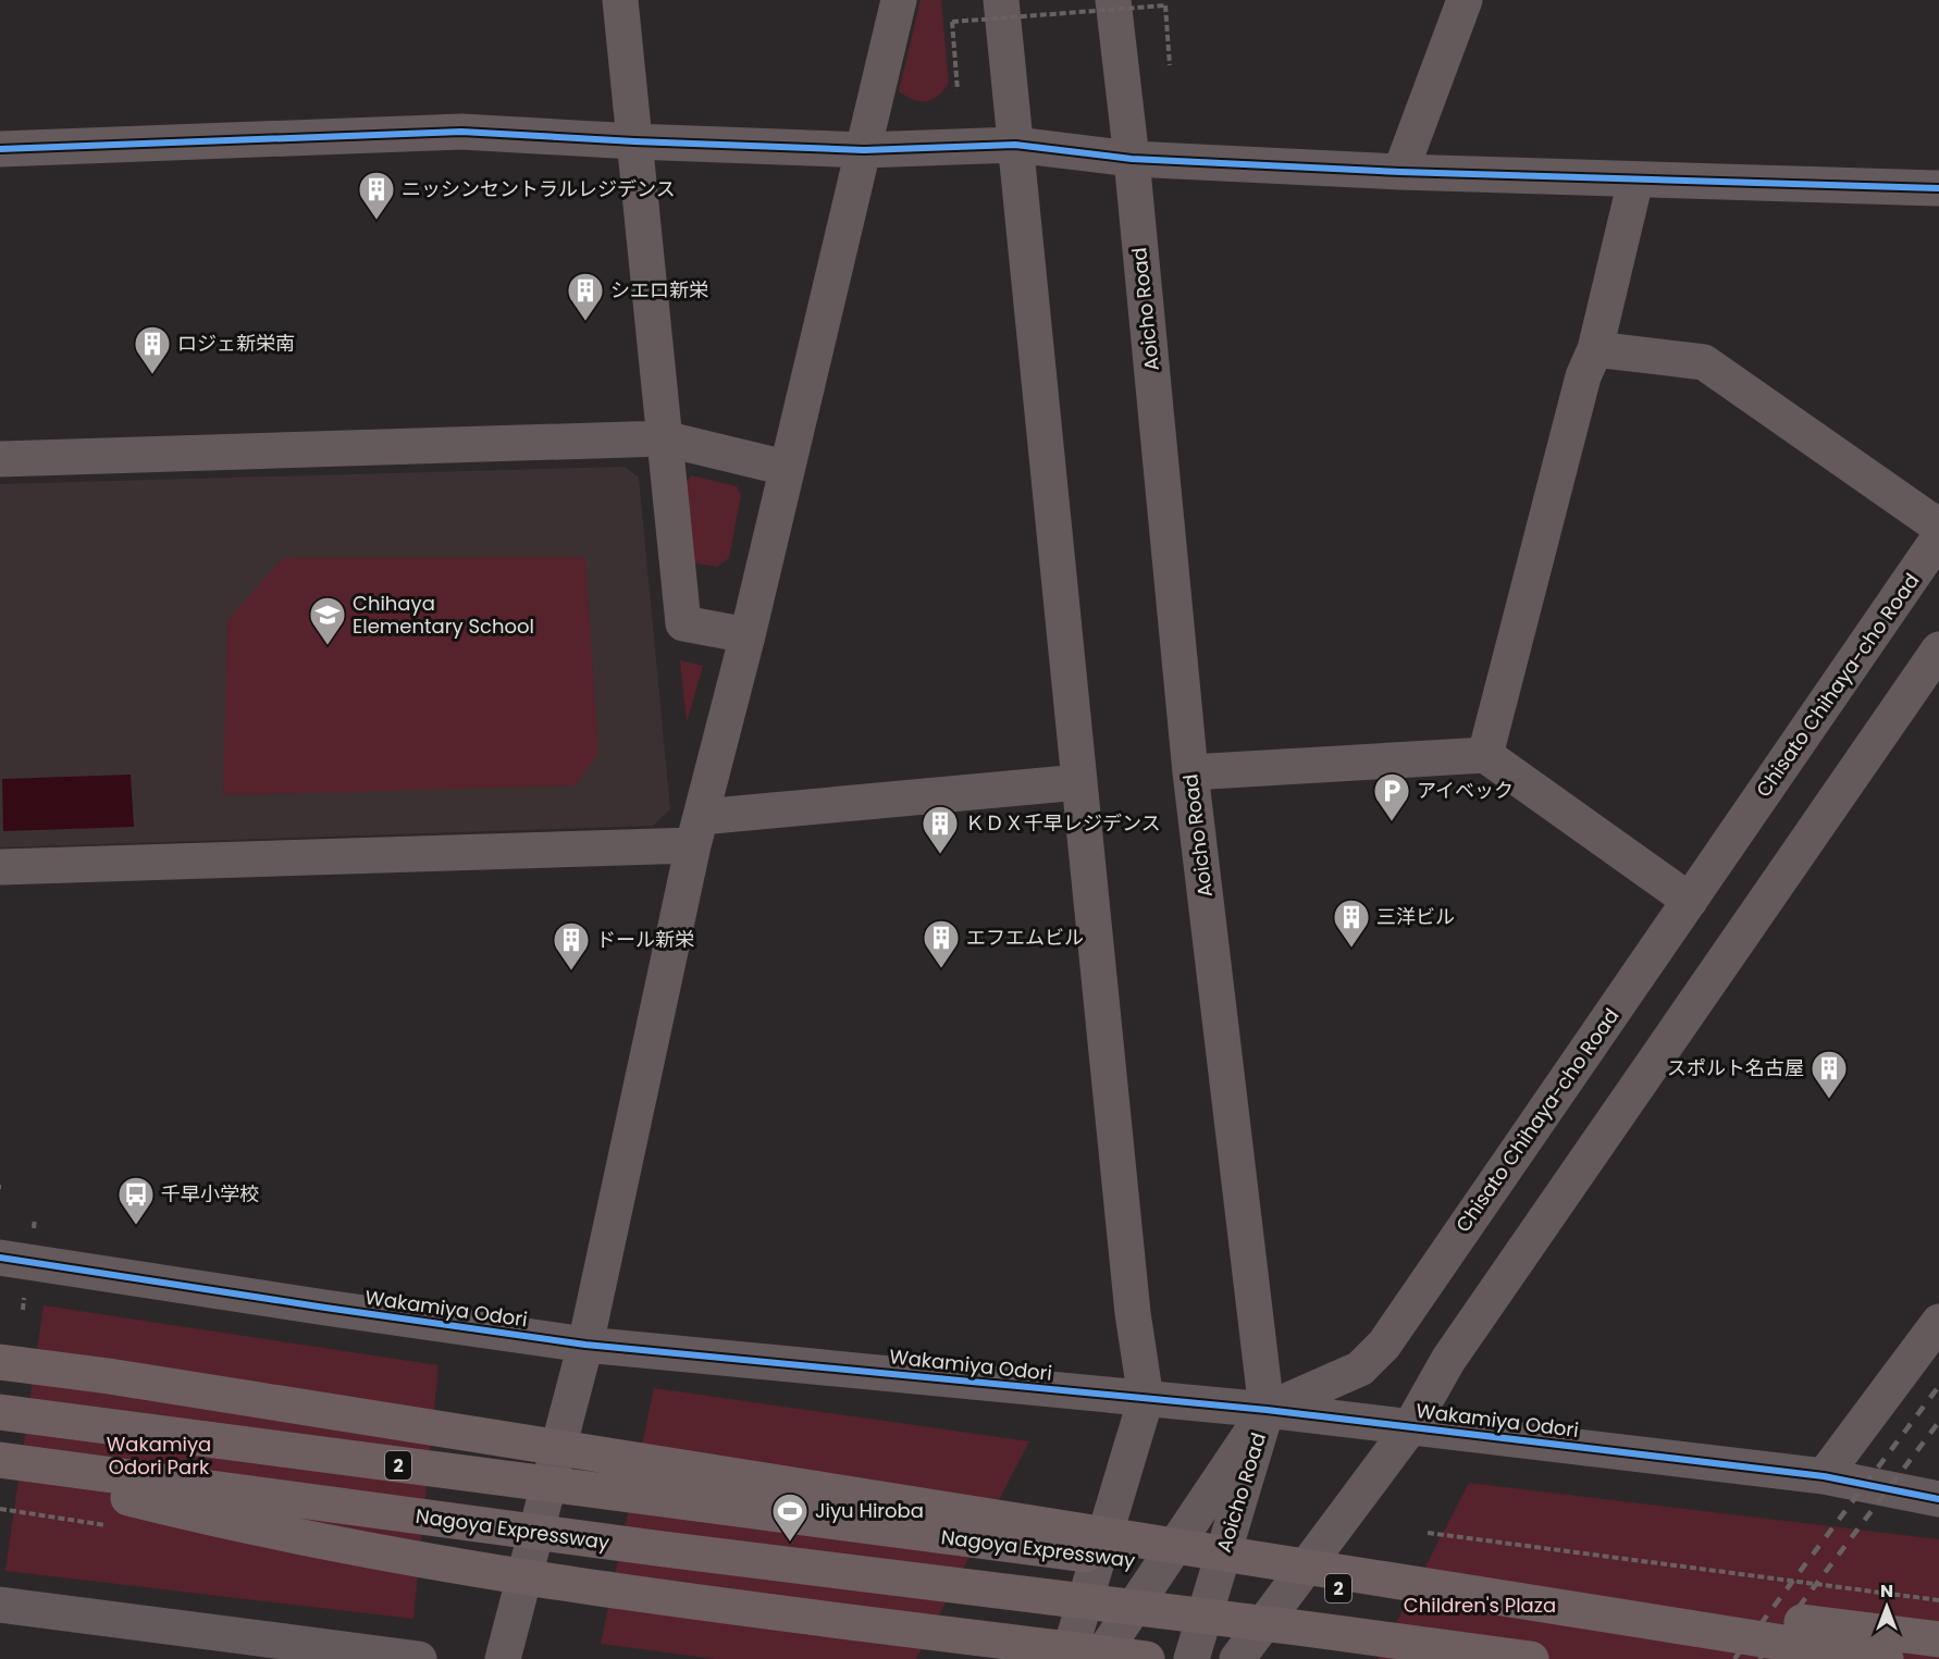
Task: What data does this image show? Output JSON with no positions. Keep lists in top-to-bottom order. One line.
{"streets":{"highway":["2","Nagoya Expressway"],"street":["Aoicho Road","Chisato Chihaya-cho Road","Wakamiya Odori"]},"crossings":[["Aoicho Road","Chisato Chihaya-cho Road"],["Aoicho Road","Wakamiya Odori"],["Chisato Chihaya-cho Road","Wakamiya Odori"]],"parks":["Wakamiya Odori Park","Children's Plaza"],"places":{"building":["ニッシンセントラルレジデンス","シエロ新栄","ロジェ新栄南","ＫＤＸ千早レジデンス","三洋ビル","エフエムビル","ドール新栄","スポルト名古屋"],"school or university":["Chihaya Elementary School"],"parking":["アイベック"],"bus stop":["千早小学校"],"sports":["Jiyu Hiroba"]},"north":"top"}
